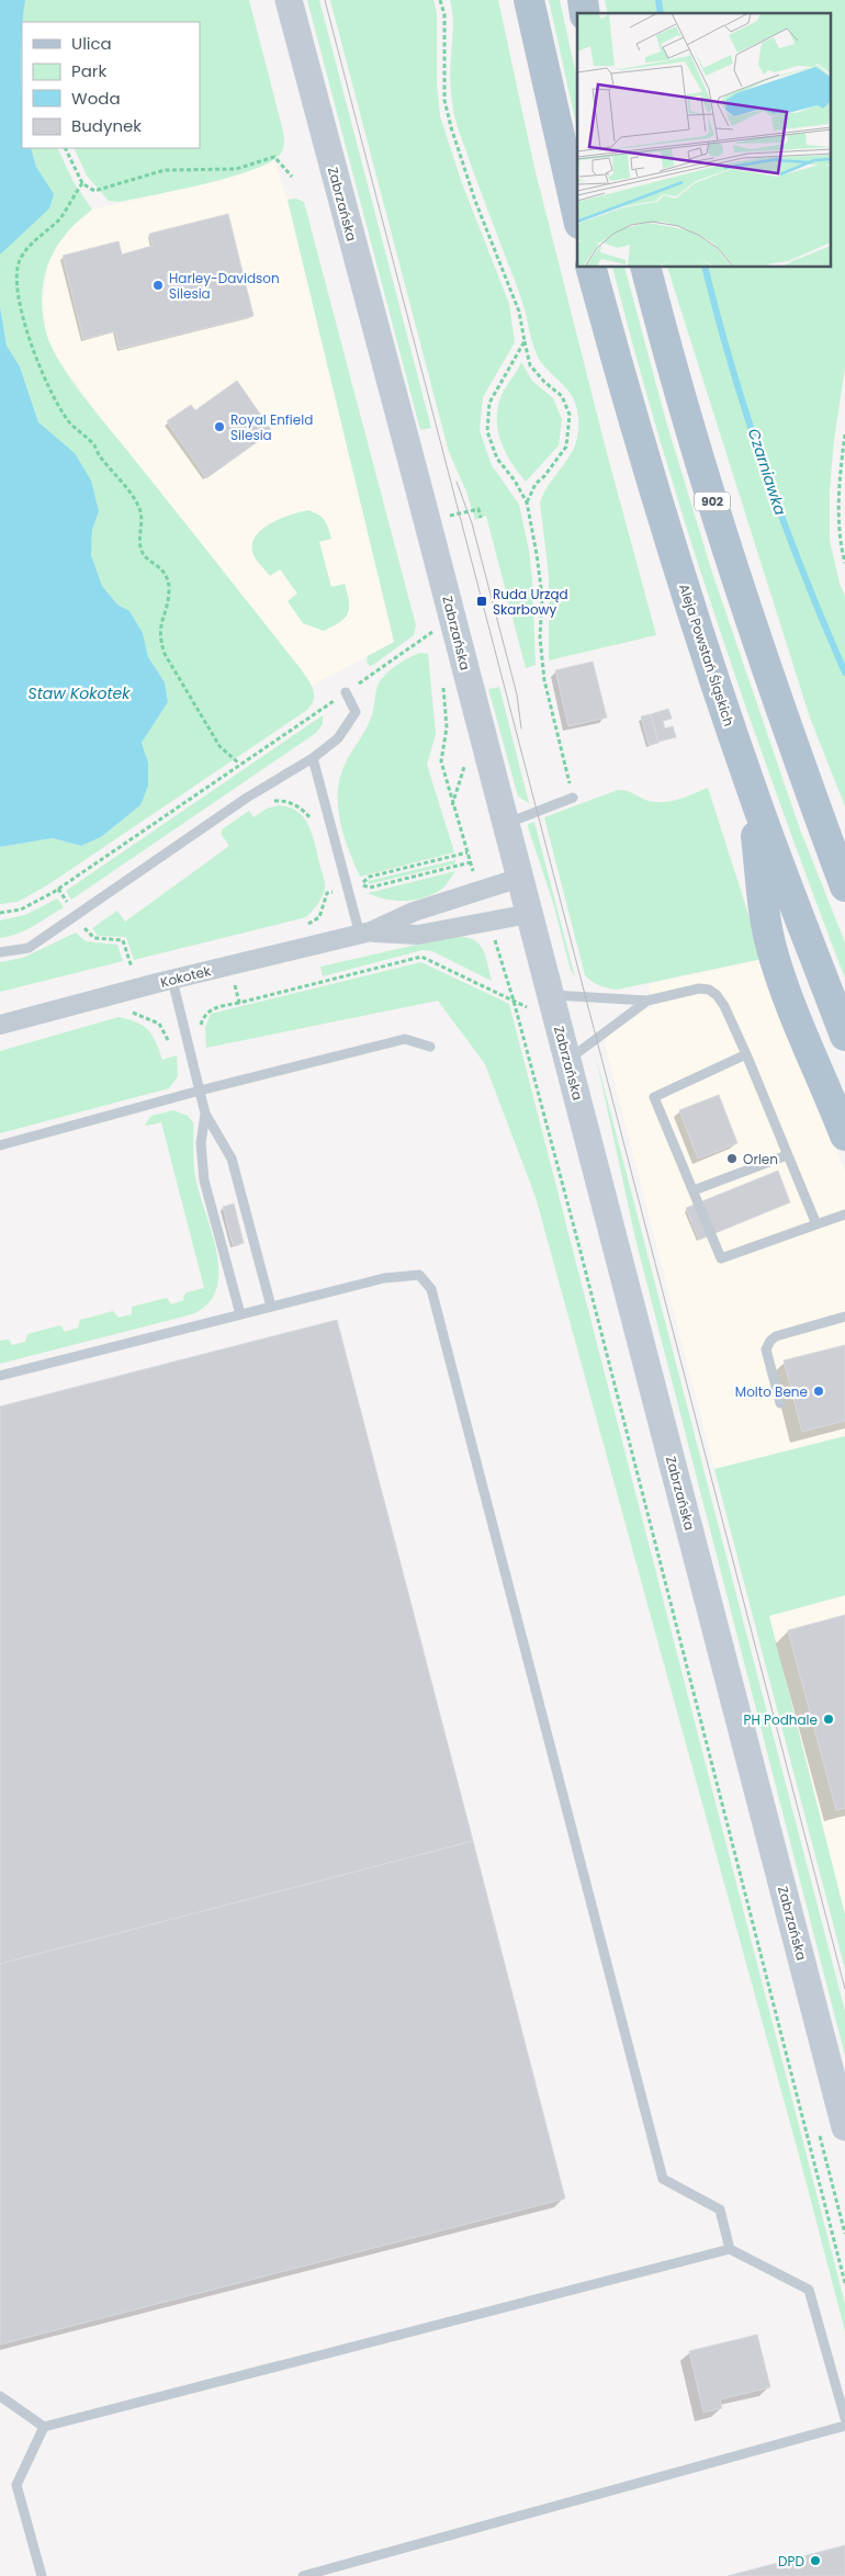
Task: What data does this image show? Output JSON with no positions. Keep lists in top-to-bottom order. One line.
{"streets":{"main road":["Zabrzańska","902","Aleja Powstań Śląskich"],"street":["Kokotek"]},"crossings":[["Zabrzańska","Kokotek"]],"water":["Czarniawka","Staw Kokotek"],"places":{"other":["Harley-Davidson Silesia","Royal Enfield Silesia","Orlen","Molto Bene","PH Podhale","DPD"],"transit":["Ruda Urząd Skarbowy"]},"legend":["Ulica","Park","Woda","Budynek"]}
